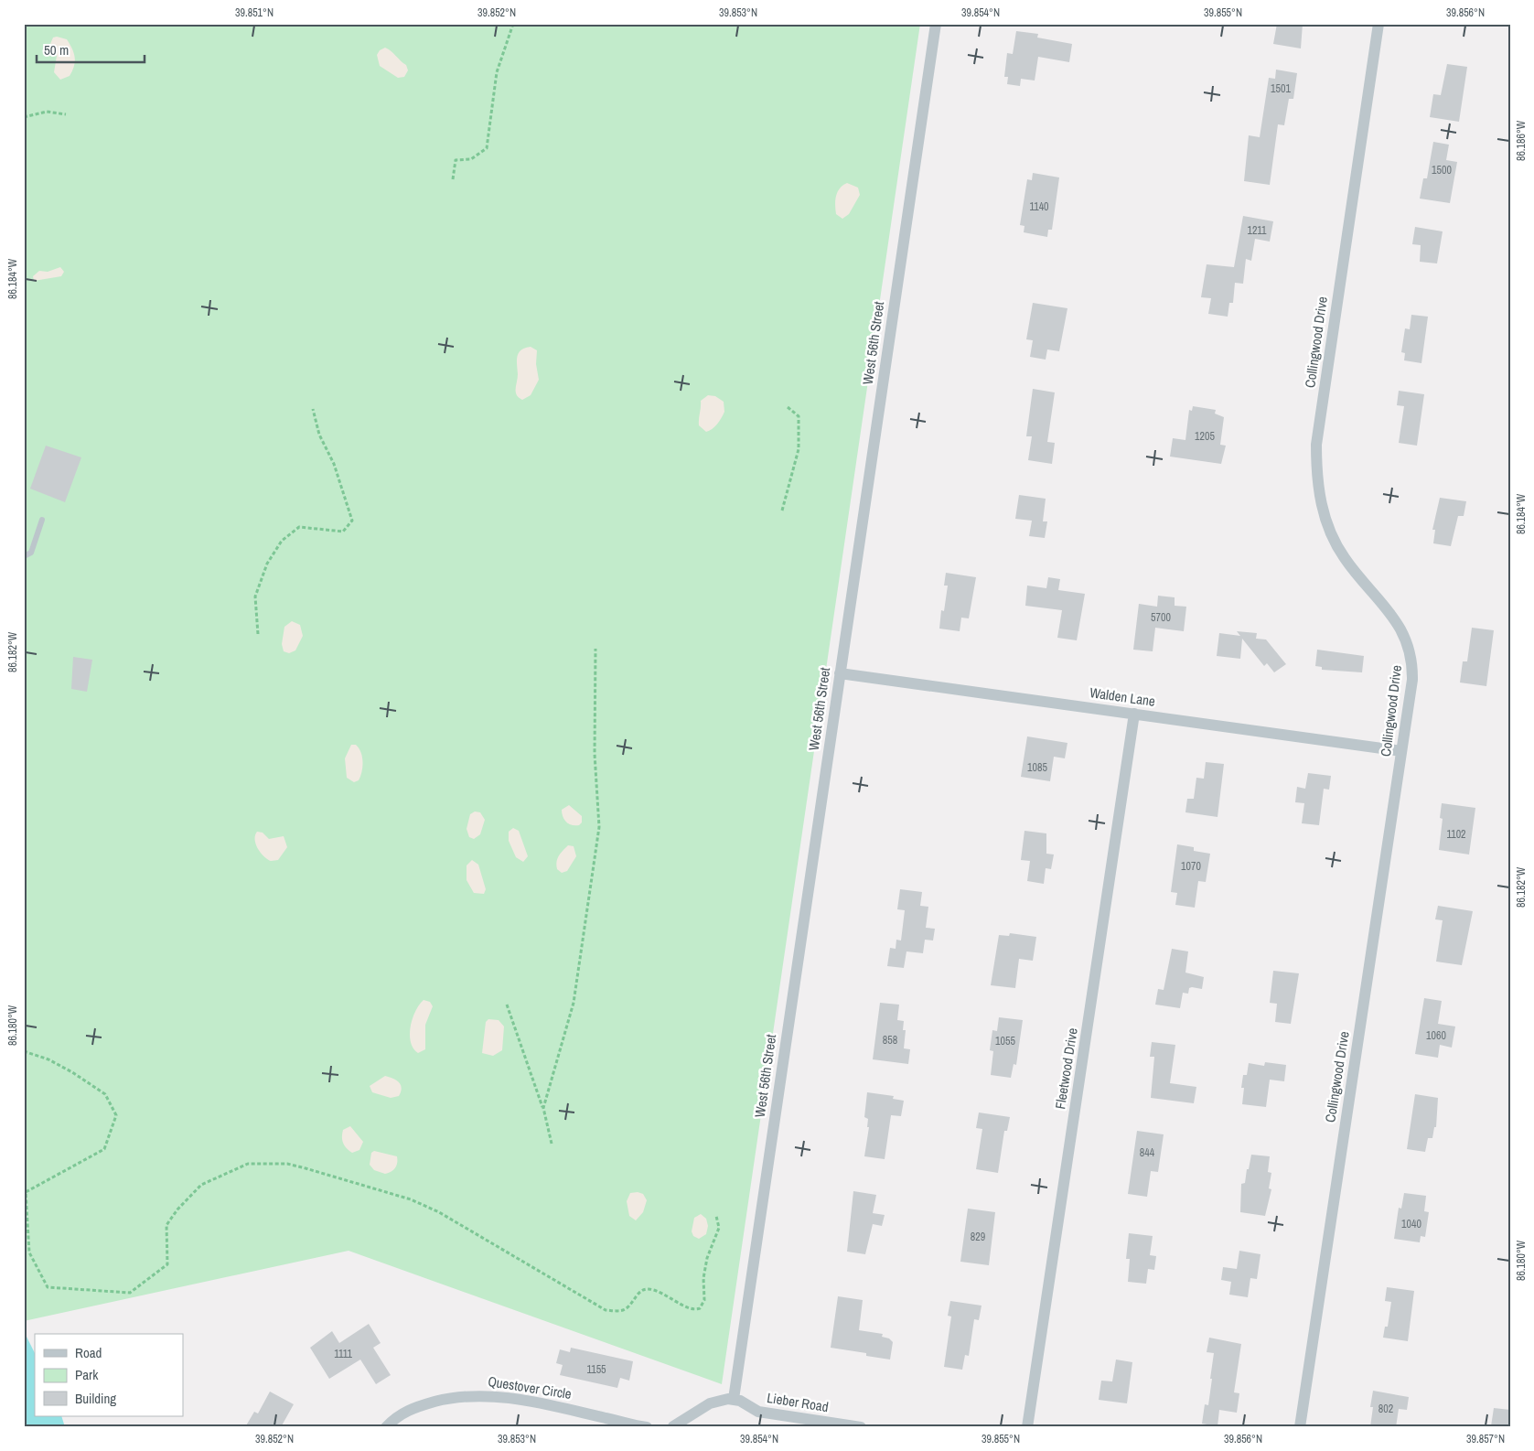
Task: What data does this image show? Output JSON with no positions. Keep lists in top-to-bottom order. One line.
{"streets":{"street":["Collingwood Drive","West 56th Street","Walden Lane","Fleetwood Drive","Questover Circle","Lieber Road"]},"crossings":[["Collingwood Drive","Walden Lane"],["West 56th Street","Walden Lane"],["West 56th Street","Lieber Road"],["Walden Lane","Fleetwood Drive"]],"house_numbers":["1501","1500","1140","1211","1205","5700","1085","1102","1070","1060","858","1055","844","1040","829","1111","1155","802"],"legend":["Road","Park","Building"],"scale_bar":"50 m","coordinates":["39.851°N","39.852°N","39.853°N","39.854°N","39.855°N","39.856°N","86.186°W","86.184°W","86.182°W","86.180°W","39.857°N"]}
